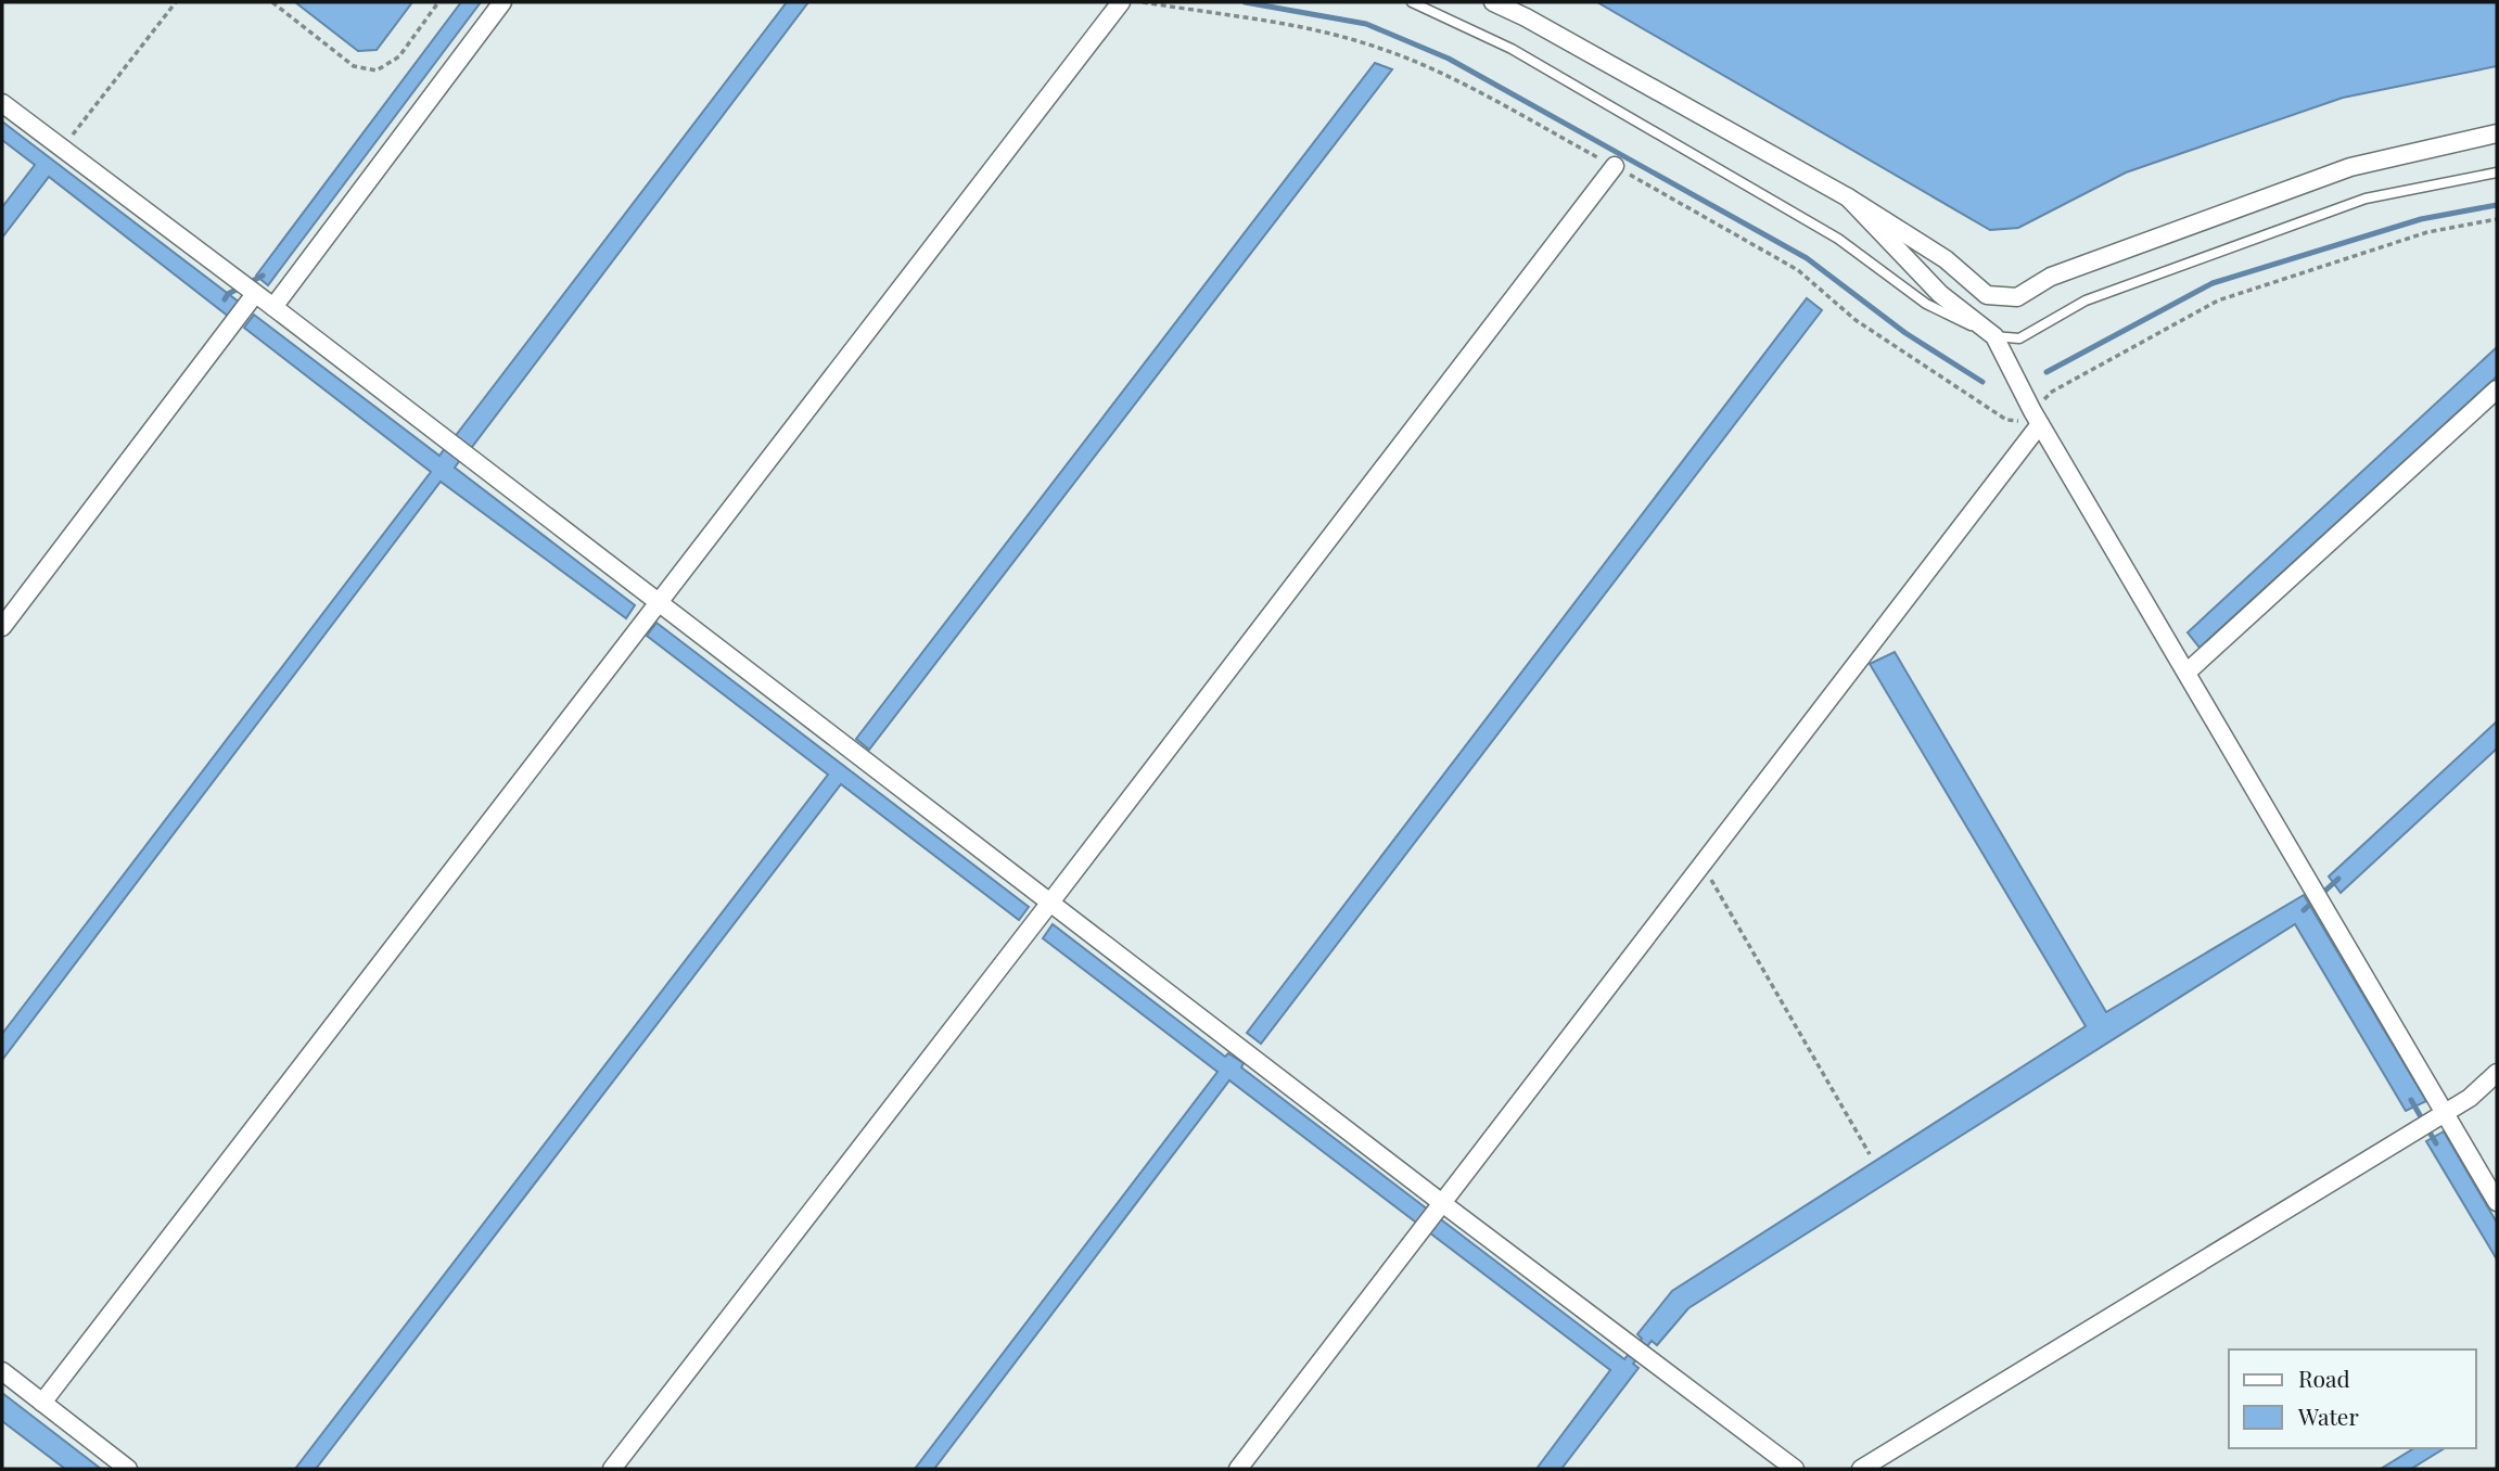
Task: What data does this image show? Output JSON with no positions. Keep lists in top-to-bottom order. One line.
{"legend":["Road","Water"]}
